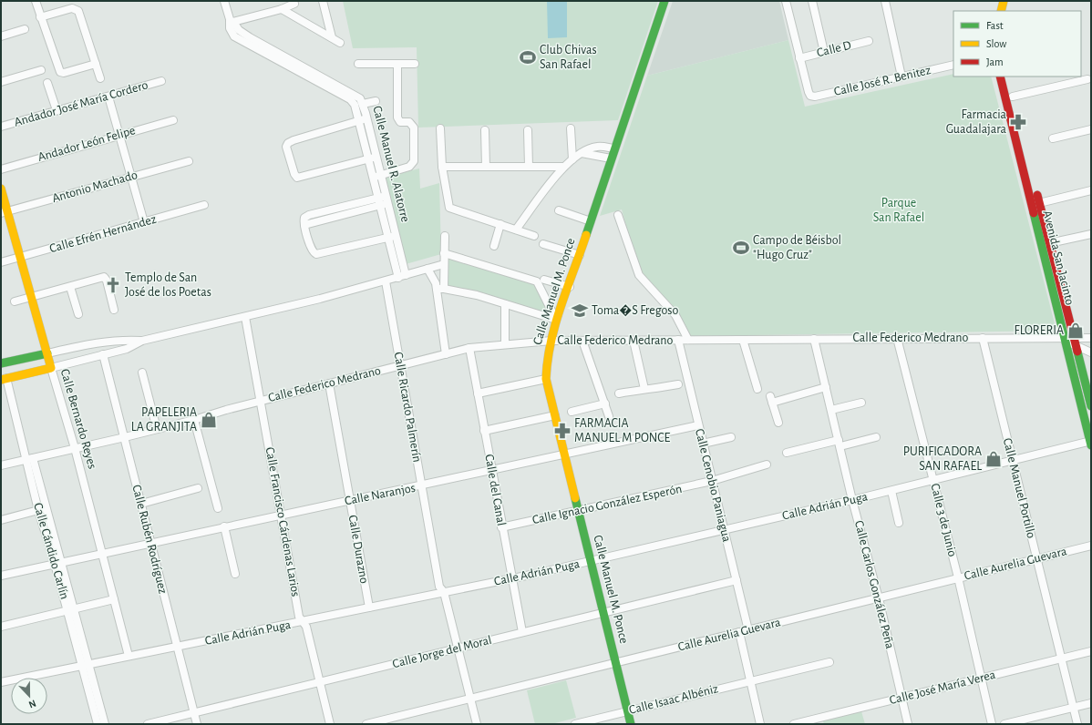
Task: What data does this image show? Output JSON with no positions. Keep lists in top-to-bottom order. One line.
{"streets":{"street":["Calle D","Calle José R. Benitez","Andador José María Cordero","Andador León Felipe","Calle Manuel R. Alatorre","Antonio Machado","Calle Efrén Hernández","Avenida San Jacinto","Calle Manuel M. Ponce","Calle Federico Medrano","Calle Ricardo Palmerín","Calle Bernardo Reyes","Calle Cenobio Paniagua","Calle Manuel Portillo","Calle del Canal","Calle Naranjos","Calle Ignacio González Esperón","Calle Adrián Puga","Calle 3 de Junio","Calle Francisco Cárdenas Larios","Calle Rubén Rodríguez","Calle Durazno","Calle Cándido Carlín","Calle Aurelia Guevara","Calle Carlos González Peña","Calle Jorge del Moral","Calle José María Verea","Calle Isaac Albéniz"]},"crossings":[["Calle D","Calle José R. Benitez"],["Antonio Machado","Calle Bernardo Reyes"],["Calle Efrén Hernández","Calle Bernardo Reyes"],["Avenida San Jacinto","Calle Federico Medrano"],["Avenida San Jacinto","Calle Adrián Puga"],["Calle Manuel M. Ponce","Calle Federico Medrano"],["Calle Manuel M. Ponce","Calle Naranjos"],["Calle Manuel M. Ponce","Calle Ignacio González Esperón"],["Calle Manuel M. Ponce","Calle Adrián Puga"],["Calle Manuel M. Ponce","Calle Aurelia Guevara"],["Calle Manuel M. Ponce","Calle Jorge del Moral"],["Calle Manuel M. Ponce","Calle Isaac Albéniz"],["Calle Federico Medrano","Calle Ricardo Palmerín"],["Calle Federico Medrano","Calle Bernardo Reyes"],["Calle Federico Medrano","Calle Cenobio Paniagua"],["Calle Federico Medrano","Calle Manuel Portillo"],["Calle Federico Medrano","Calle del Canal"],["Calle Federico Medrano","Calle 3 de Junio"],["Calle Federico Medrano","Calle Francisco Cárdenas Larios"],["Calle Federico Medrano","Calle Rubén Rodríguez"],["Calle Federico Medrano","Calle Durazno"],["Calle Federico Medrano","Calle Cándido Carlín"],["Calle Federico Medrano","Calle Carlos González Peña"],["Calle Ricardo Palmerín","Calle Naranjos"],["Calle Ricardo Palmerín","Calle Adrián Puga"],["Calle Ricardo Palmerín","Calle Aurelia Guevara"],["Calle Ricardo Palmerín","Calle Jorge del Moral"],["Calle Bernardo Reyes","Calle Naranjos"],["Calle Bernardo Reyes","Calle Adrián Puga"],["Calle Cenobio Paniagua","Calle Naranjos"],["Calle Cenobio Paniagua","Calle Ignacio González Esperón"],["Calle Cenobio Paniagua","Calle Adrián Puga"],["Calle Cenobio Paniagua","Calle Aurelia Guevara"],["Calle Cenobio Paniagua","Calle Jorge del Moral"],["Calle Manuel Portillo","Calle Adrián Puga"],["Calle Manuel Portillo","Calle Aurelia Guevara"],["Calle Manuel Portillo","Calle José María Verea"],["Calle del Canal","Calle Naranjos"],["Calle del Canal","Calle Ignacio González Esperón"],["Calle del Canal","Calle Adrián Puga"],["Calle del Canal","Calle Jorge del Moral"],["Calle Naranjos","Calle Francisco Cárdenas Larios"],["Calle Naranjos","Calle Rubén Rodríguez"],["Calle Naranjos","Calle Durazno"],["Calle Naranjos","Calle Cándido Carlín"],["Calle Adrián Puga","Calle 3 de Junio"],["Calle Adrián Puga","Calle Francisco Cárdenas Larios"],["Calle Adrián Puga","Calle Rubén Rodríguez"],["Calle Adrián Puga","Calle Durazno"],["Calle Adrián Puga","Calle Cándido Carlín"],["Calle Adrián Puga","Calle Carlos González Peña"],["Calle 3 de Junio","Calle Aurelia Guevara"],["Calle 3 de Junio","Calle José María Verea"],["Calle Francisco Cárdenas Larios","Calle Jorge del Moral"],["Calle Rubén Rodríguez","Calle Jorge del Moral"],["Calle Aurelia Guevara","Calle Carlos González Peña"],["Calle Carlos González Peña","Calle José María Verea"]],"parks":["Parque San Rafael"],"places":{"sports":["Club Chivas San Rafael","Campo de Béisbol \"Hugo Cruz\""],"pharmacy":["Farmacia Guadalajara","FARMACIA MANUEL M PONCE"],"church":["Templo de San José de los Poetas"],"school or university":["Toma�S Fregoso"],"shop":["FLORERIA","PAPELERIA LA GRANJITA","PURIFICADORA SAN RAFAEL"]},"legend":["Fast","Slow","Jam"],"north":"bottom"}
